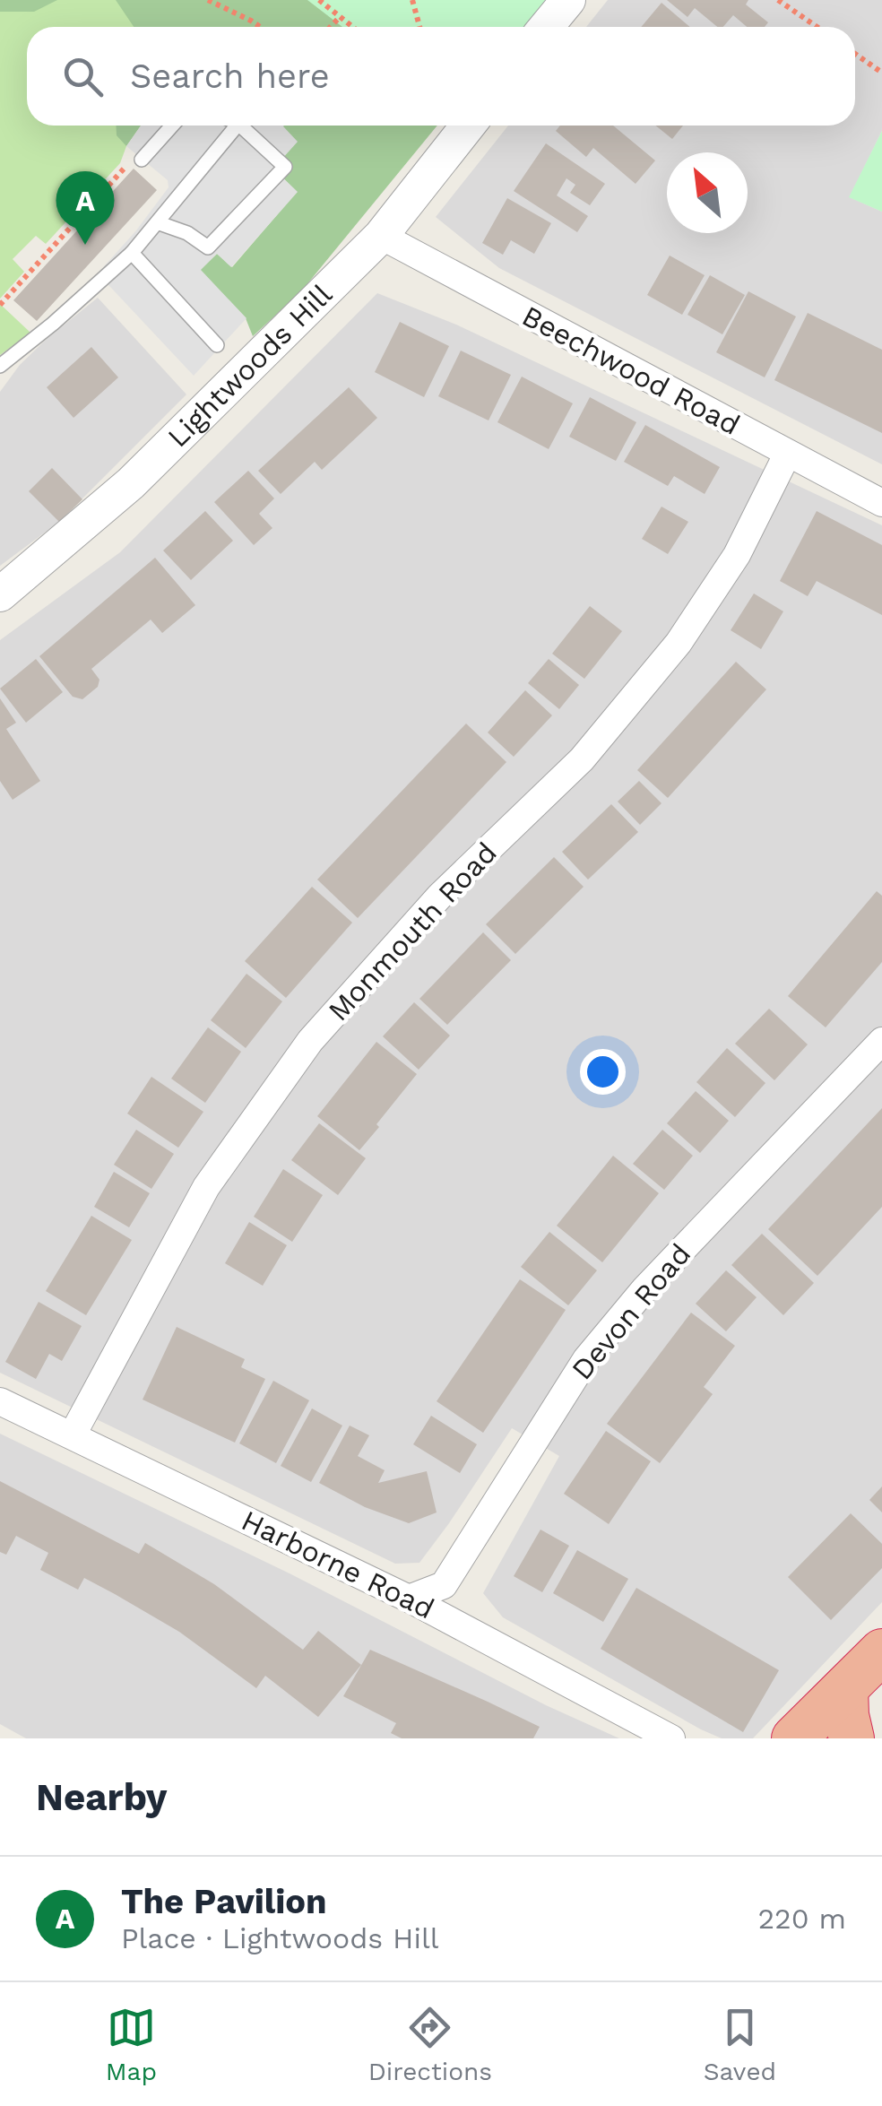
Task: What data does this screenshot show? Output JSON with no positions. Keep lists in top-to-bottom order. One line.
{"streets":{"street":["Lightwoods Hill","Beechwood Road","Monmouth Road","Devon Road","Harborne Road"]},"crossings":[["Lightwoods Hill","Beechwood Road"],["Beechwood Road","Monmouth Road"],["Monmouth Road","Harborne Road"],["Devon Road","Harborne Road"]],"north":"top left","page":{"search":"Search here","pins":"A","heading":"Nearby","list":[{"mark":"A","name":"The Pavilion","note":"Place · Lightwoods Hill","value":"220 m"}],"nav":["Map","Directions","Saved"]}}
